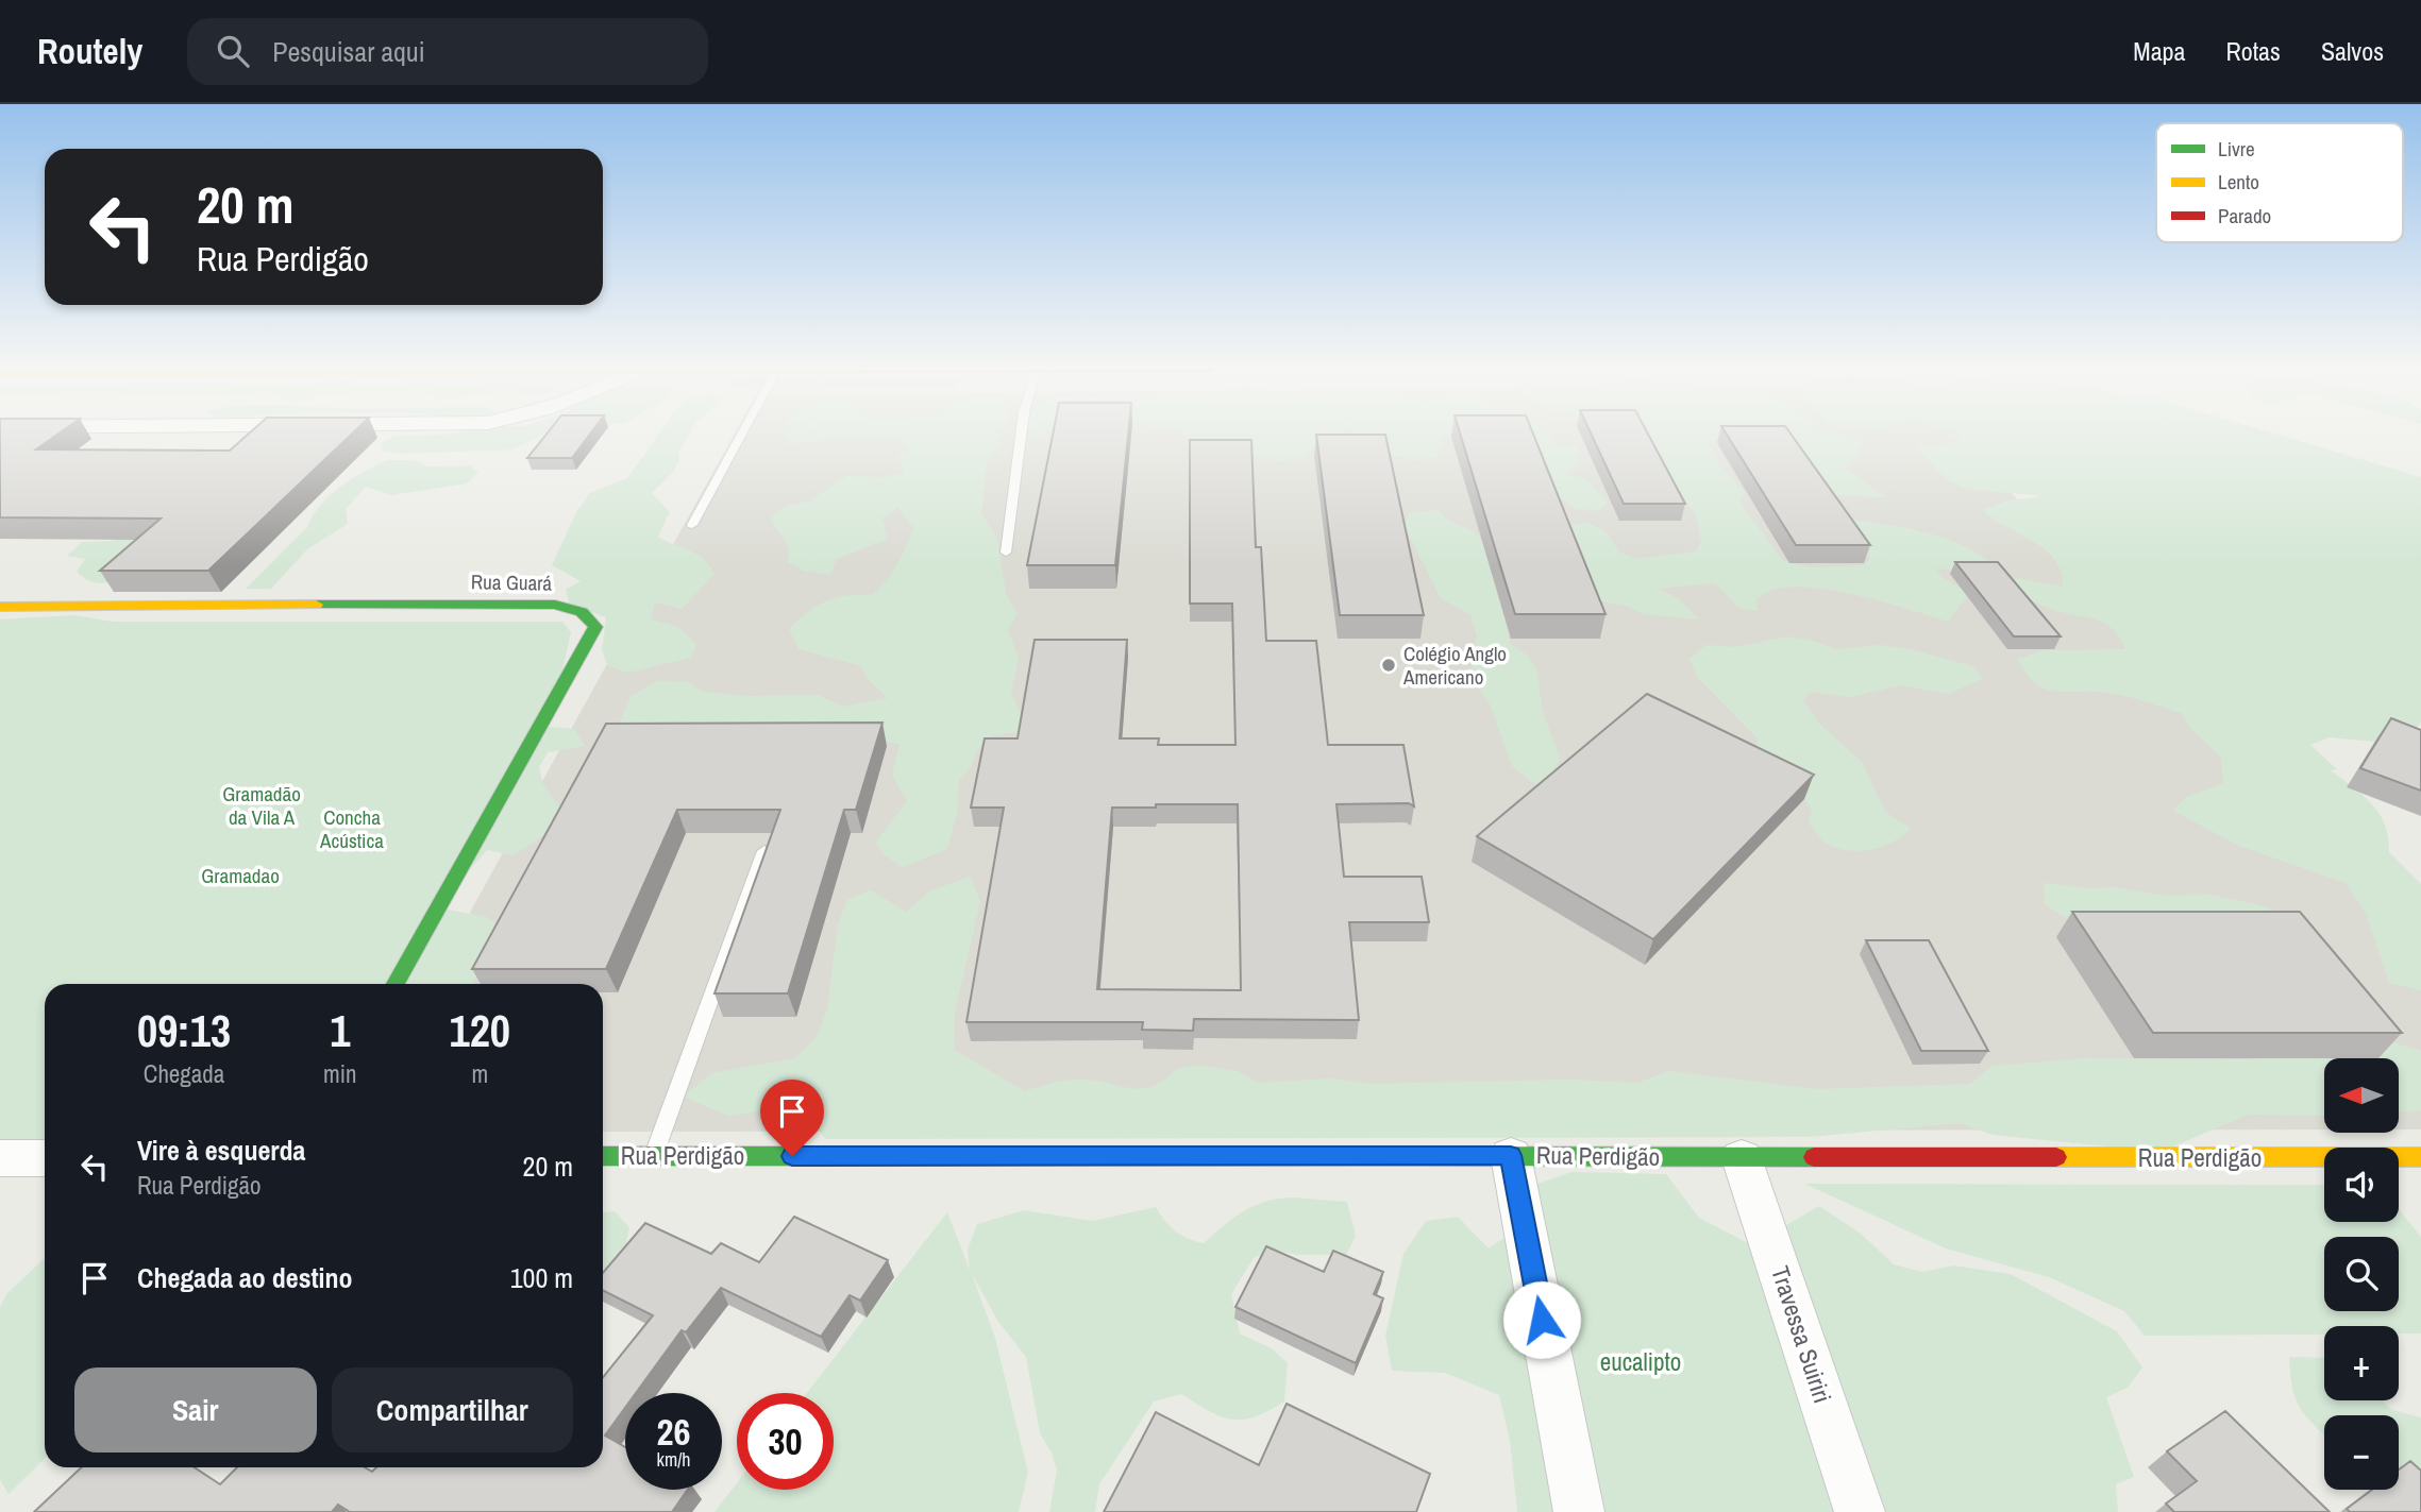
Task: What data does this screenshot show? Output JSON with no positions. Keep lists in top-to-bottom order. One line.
{"streets":{"street":["Rua Guará","Rua Perdigão","Travessa Suiriri"]},"crossings":[["Rua Perdigão","Travessa Suiriri"]],"parks":["Gramadão da Vila A","Concha Acústica","Gramadao","eucalipto"],"places":["Colégio Anglo Americano"],"legend":["Livre","Lento","Parado"],"north":"left","page":{"header":"Routely","search":"Pesquisar aqui","nav":["Mapa","Rotas","Salvos"],"turn":["20 m","Rua Perdigão"],"eta":["09:13","Chegada","1","min","120","m"],"map_buttons":["+","−"],"list":[{"name":"Vire à esquerda","note":"Rua Perdigão","value":"20 m"},{"name":"Chegada ao destino","value":"100 m"}],"buttons":["Sair","Compartilhar"],"speed":"26 km/h","limit":"30"}}
